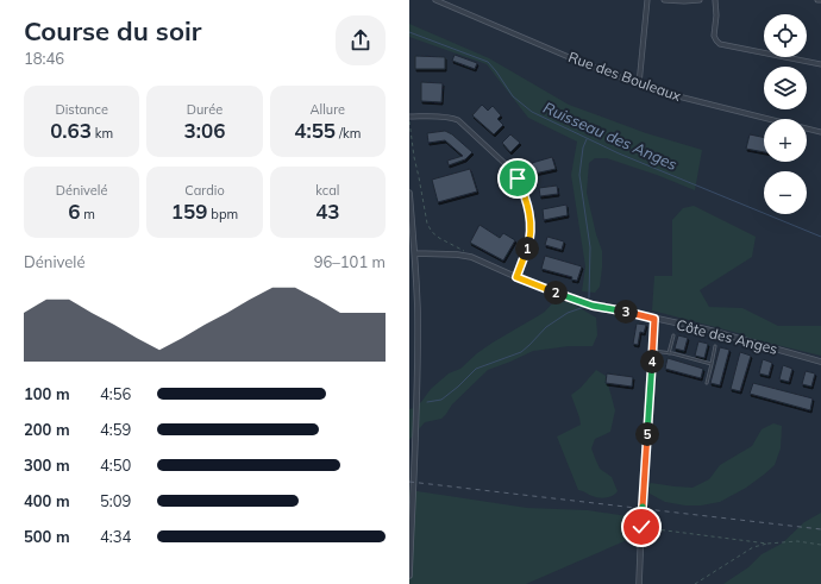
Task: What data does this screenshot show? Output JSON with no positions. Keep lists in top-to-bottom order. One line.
{"streets":{"street":["Rue des Bouleaux","Côte des Anges"]},"water":["Ruisseau des Anges"],"page":{"heading":["Course du soir","18:46"],"map_buttons":["+","−"],"stats":[["Distance","0.63 km"],["Durée","3:06"],["Allure","4:55 /km"],["Dénivelé","6 m"],["Cardio","159 bpm"],["kcal","43"]],"pins":["1","2","3","4","5"],"chart":["Dénivelé","96–101 m"],"list":[{"name":"100 m","note":"4:56"},{"name":"200 m","note":"4:59"},{"name":"300 m","note":"4:50"},{"name":"400 m","note":"5:09"},{"name":"500 m","note":"4:34"}]}}
